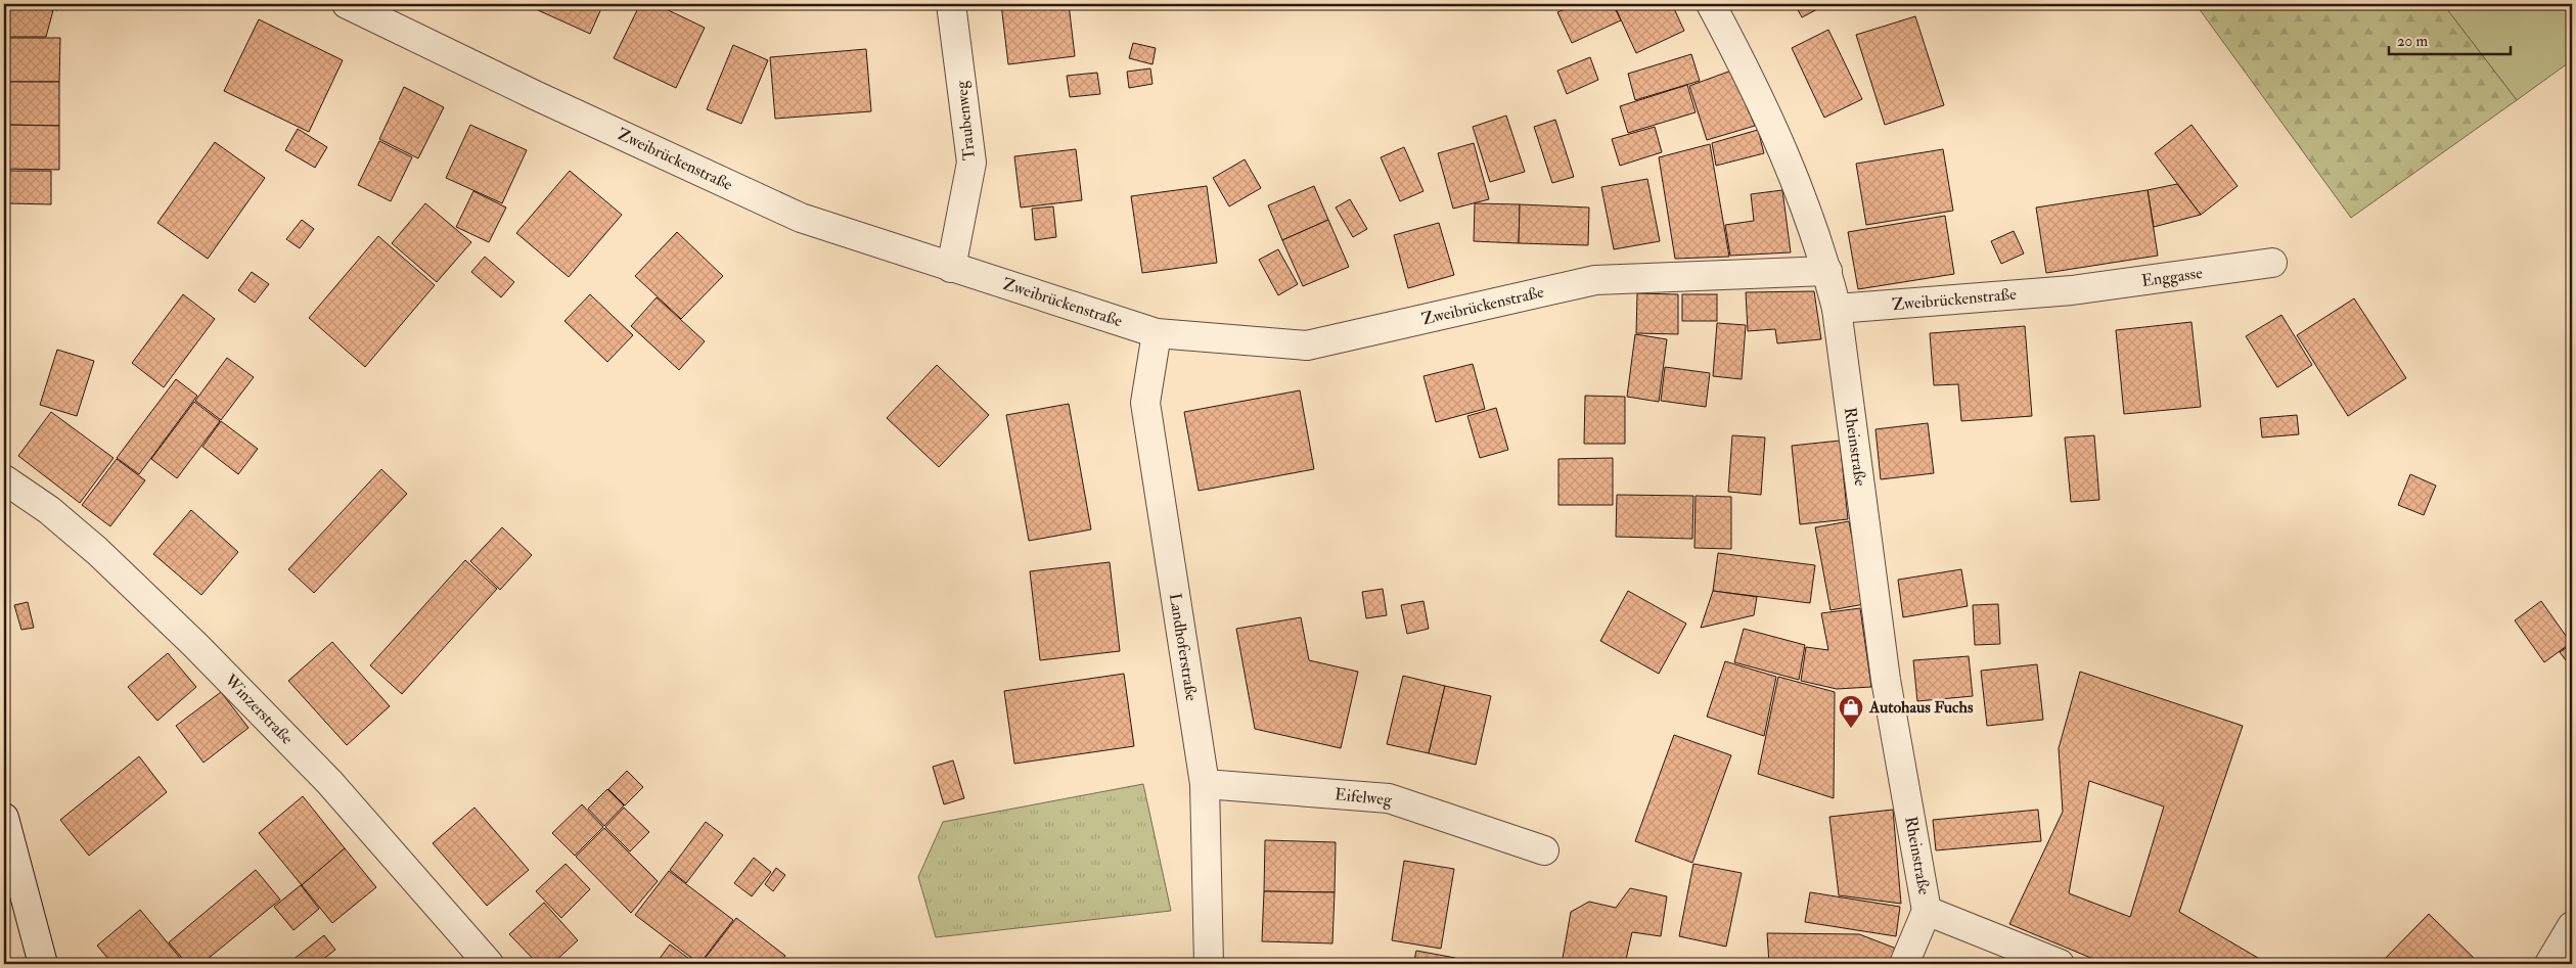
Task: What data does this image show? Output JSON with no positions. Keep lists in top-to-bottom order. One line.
{"streets":{"street":["Traubenweg","Zweibrückenstraße","Enggasse","Rheinstraße","Landhoferstraße","Winzerstraße","Eifelweg"]},"crossings":[["Traubenweg","Zweibrückenstraße"],["Zweibrückenstraße","Enggasse"],["Zweibrückenstraße","Rheinstraße"],["Zweibrückenstraße","Landhoferstraße"],["Landhoferstraße","Eifelweg"]],"places":{"shop":["Autohaus Fuchs"]},"scale_bar":"20 m"}
